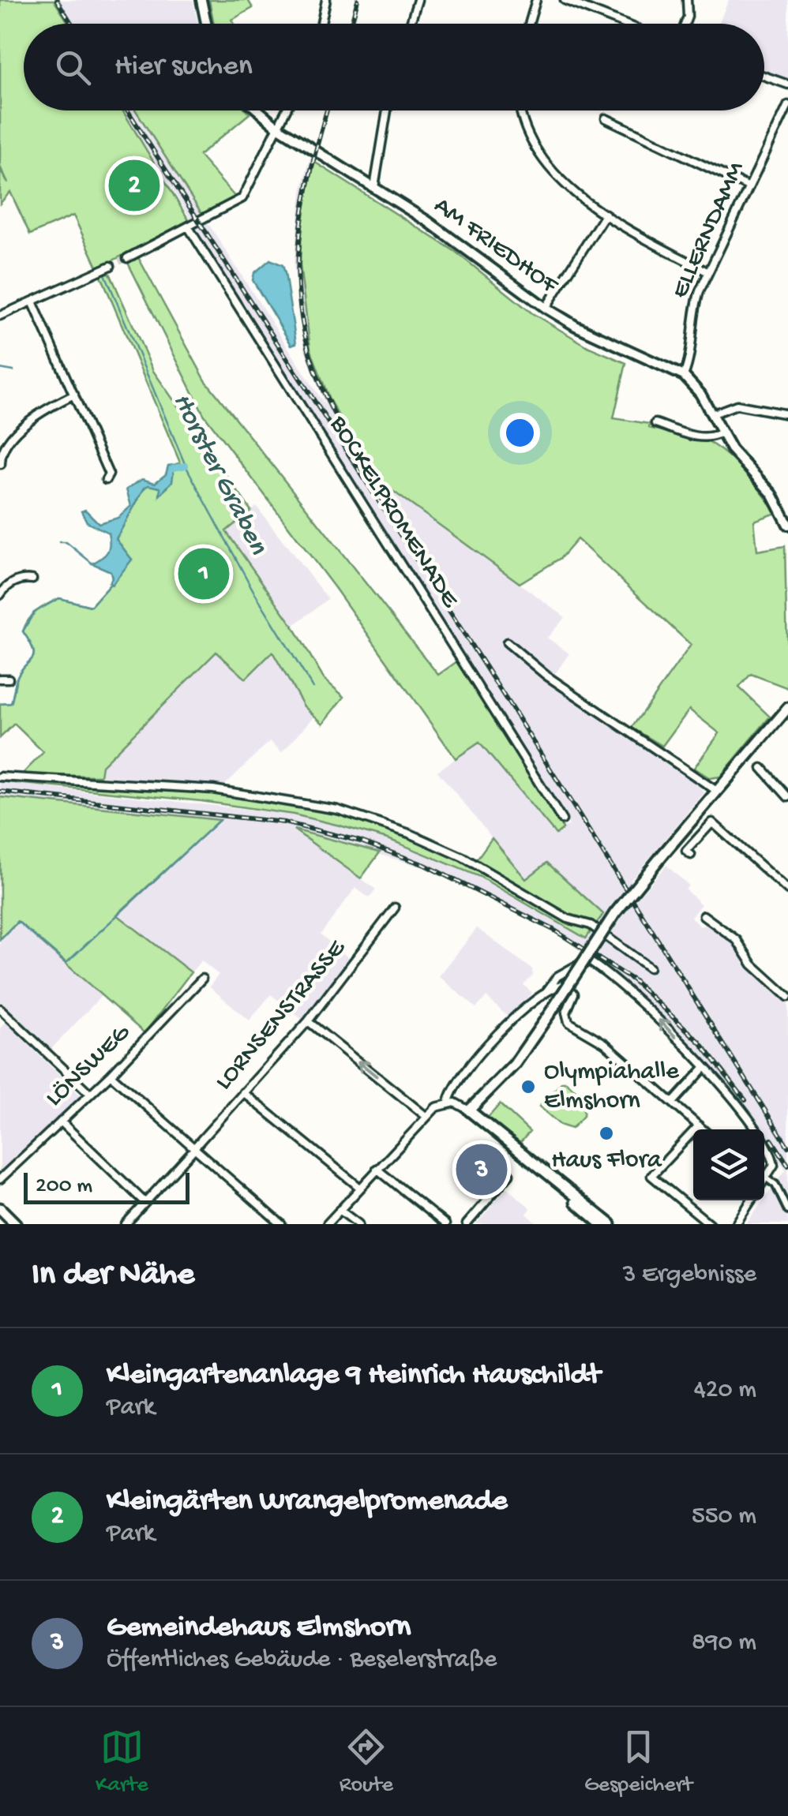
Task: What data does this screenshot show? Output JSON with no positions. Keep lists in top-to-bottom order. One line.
{"streets":{"street":["ELLERNDAMM","AM FRIEDHOF","BOCKELPROMENADE","LORNSENSTRASSE","LÖNSWEG"]},"crossings":[["ELLERNDAMM","AM FRIEDHOF"]],"water":["Horster Graben"],"places":["Olympiahalle Elmshorn","Haus Flora"],"scale_bar":"200 m","page":{"search":"Hier suchen","pins":["2","1","3"],"scale":"200 m","heading":["In der Nähe","3 Ergebnisse"],"list":[{"mark":"1","name":"Kleingartenanlage 9 Heinrich Hauschildt","note":"Park","value":"420 m"},{"mark":"2","name":"Kleingärten Wrangelpromenade","note":"Park","value":"550 m"},{"mark":"3","name":"Gemeindehaus Elmshorn","note":"Öffentliches Gebäude · Beselerstraße","value":"890 m"}],"nav":["Karte","Route","Gespeichert"]}}
